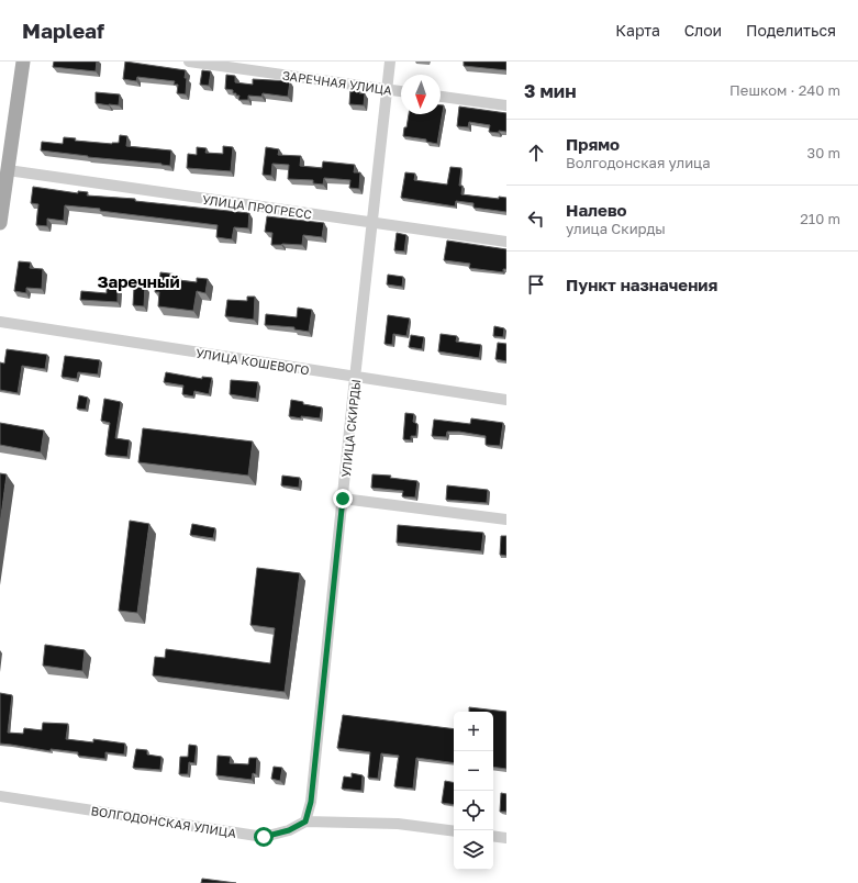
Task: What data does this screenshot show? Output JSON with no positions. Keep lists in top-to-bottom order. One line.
{"streets":{"street":["ЗАРЕЧНАЯ УЛИЦА","УЛИЦА ПРОГРЕСС","УЛИЦА КОШЕВОГО","УЛИЦА СКИРДЫ","ВОЛГОДОНСКАЯ УЛИЦА"]},"crossings":[["ЗАРЕЧНАЯ УЛИЦА","УЛИЦА СКИРДЫ"],["УЛИЦА ПРОГРЕСС","УЛИЦА СКИРДЫ"],["УЛИЦА КОШЕВОГО","УЛИЦА СКИРДЫ"],["УЛИЦА СКИРДЫ","ВОЛГОДОНСКАЯ УЛИЦА"]],"districts":["Заречный"],"north":"bottom","page":{"header":"Mapleaf","nav":["Карта","Слои","Поделиться"],"heading":["3 мин","Пешком · 240 m"],"list":[["Прямо","Волгодонская улица","30 m"],["Налево","улица Скирды","210 m"],"Пункт назначения"],"map_buttons":["+","−"]}}
